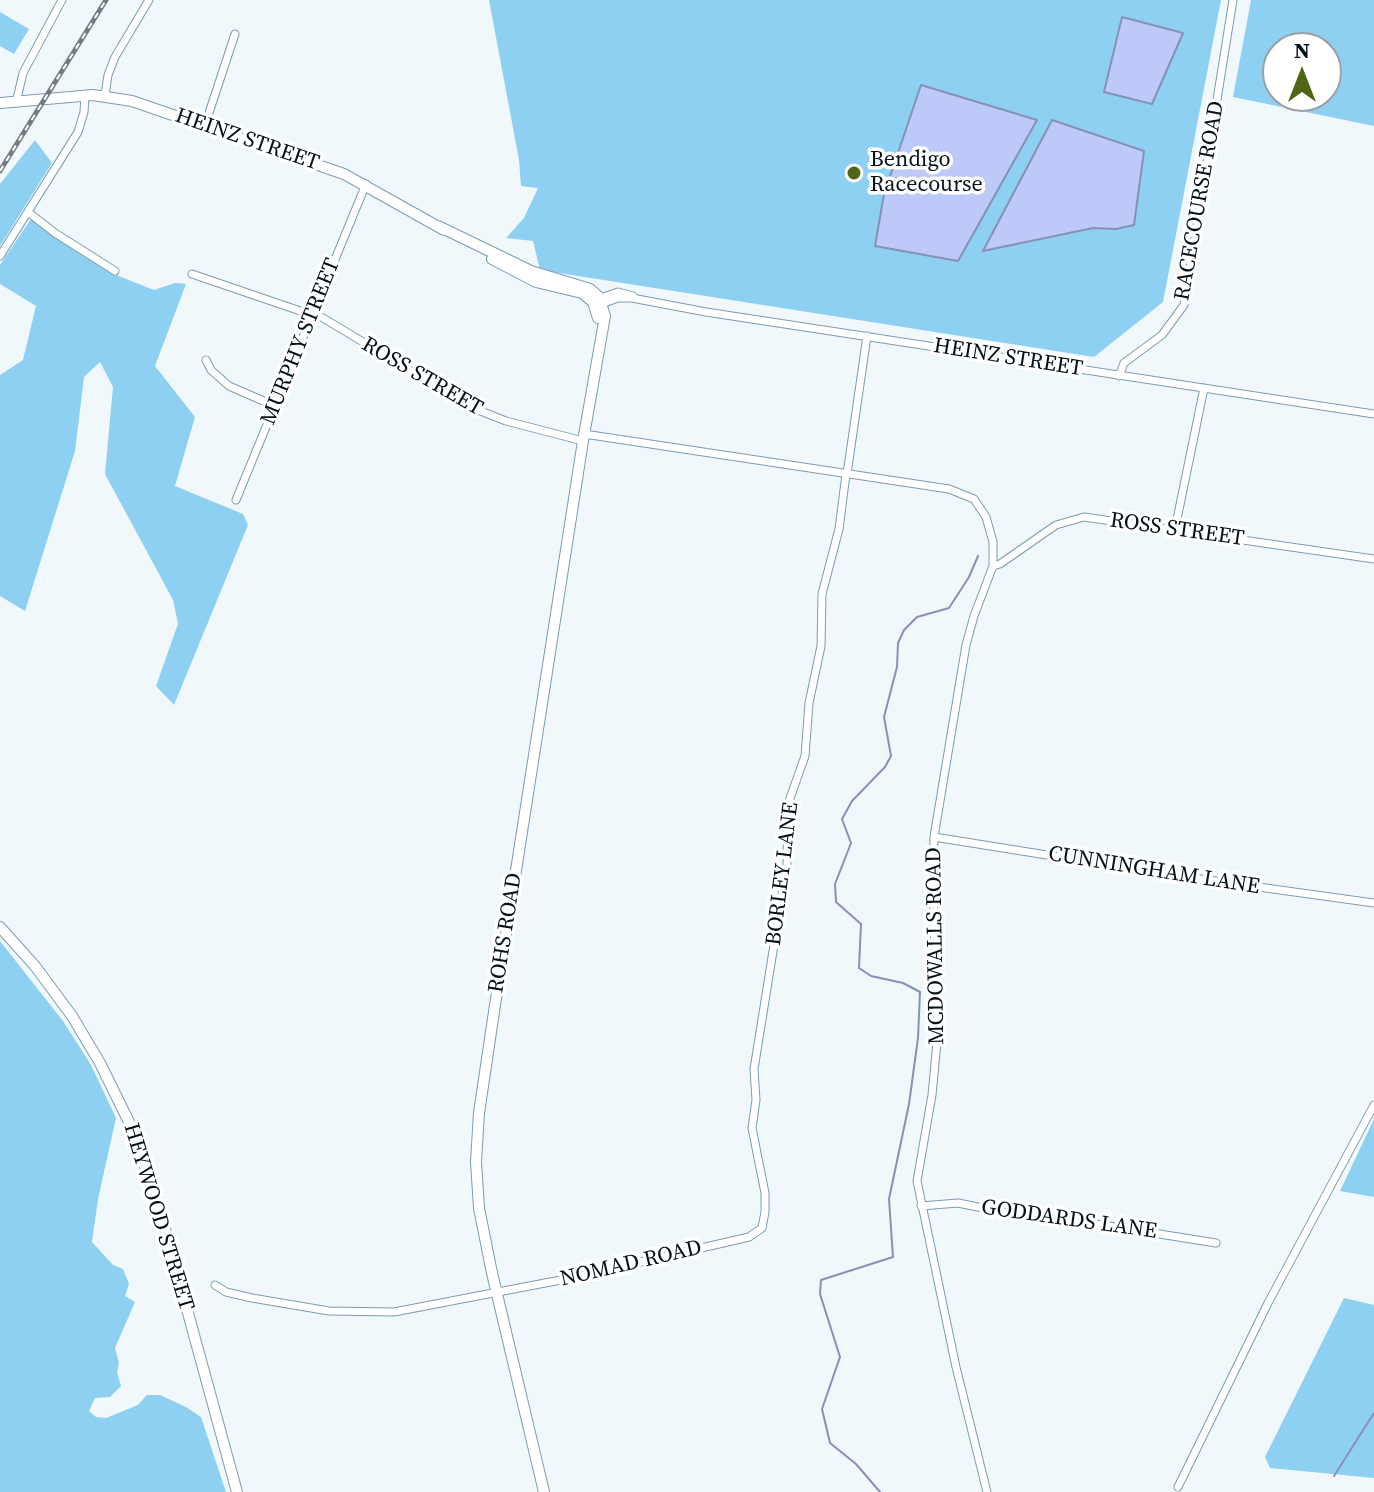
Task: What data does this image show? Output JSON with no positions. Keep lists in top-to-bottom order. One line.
{"streets":{"street":["HEINZ STREET","RACECOURSE ROAD","MURPHY STREET","ROSS STREET","CUNNINGHAM LANE","BORLEY LANE","ROHS ROAD","MCDOWALLS ROAD","HEYWOOD STREET","GODDARDS LANE","NOMAD ROAD"]},"crossings":[["HEINZ STREET","RACECOURSE ROAD"],["HEINZ STREET","MURPHY STREET"],["HEINZ STREET","BORLEY LANE"],["HEINZ STREET","ROHS ROAD"],["MURPHY STREET","ROSS STREET"],["ROSS STREET","BORLEY LANE"],["ROSS STREET","ROHS ROAD"],["ROSS STREET","MCDOWALLS ROAD"],["CUNNINGHAM LANE","MCDOWALLS ROAD"],["BORLEY LANE","NOMAD ROAD"],["ROHS ROAD","HEYWOOD STREET"],["ROHS ROAD","NOMAD ROAD"],["MCDOWALLS ROAD","GODDARDS LANE"],["HEYWOOD STREET","NOMAD ROAD"]],"places":["Bendigo Racecourse"],"north":"top"}
